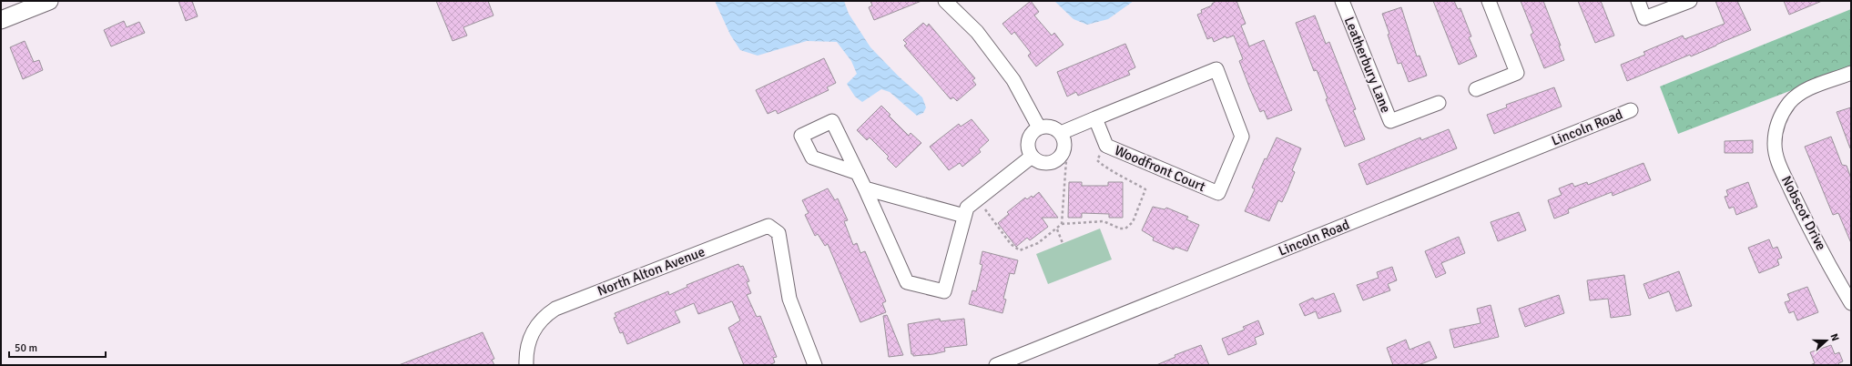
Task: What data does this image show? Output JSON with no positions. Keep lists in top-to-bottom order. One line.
{"streets":{"street":["Leatherbury Lane","Lincoln Road","Woodfront Court","Nobscot Drive","North Alton Avenue"]},"scale_bar":"50 m","north":"right"}
